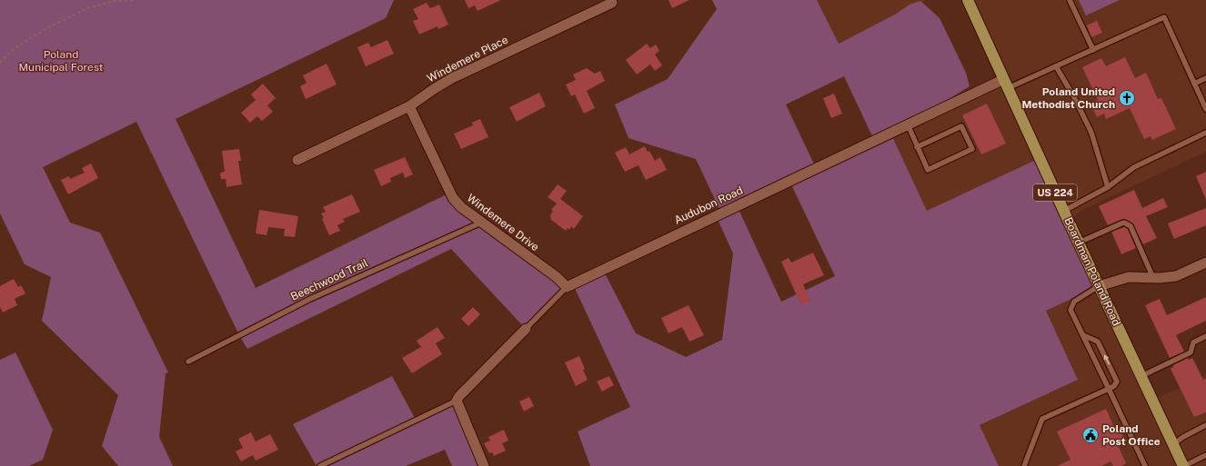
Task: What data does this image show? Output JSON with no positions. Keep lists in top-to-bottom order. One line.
{"streets":{"main road":["US 224","Boardman Poland Road"],"street":["Windemere Place","Audubon Road","Windemere Drive"],"lane":["Beechwood Trail"]},"crossings":[["Windemere Place","Windemere Drive"],["US 224","Boardman Poland Road"],["Audubon Road","Windemere Drive"],["Audubon Road","Boardman Poland Road"],["Windemere Drive","Beechwood Trail"]],"parks":["Poland Municipal Forest"],"places":{"church":["Poland United Methodist Church"],"public building":["Poland Post Office"]}}
